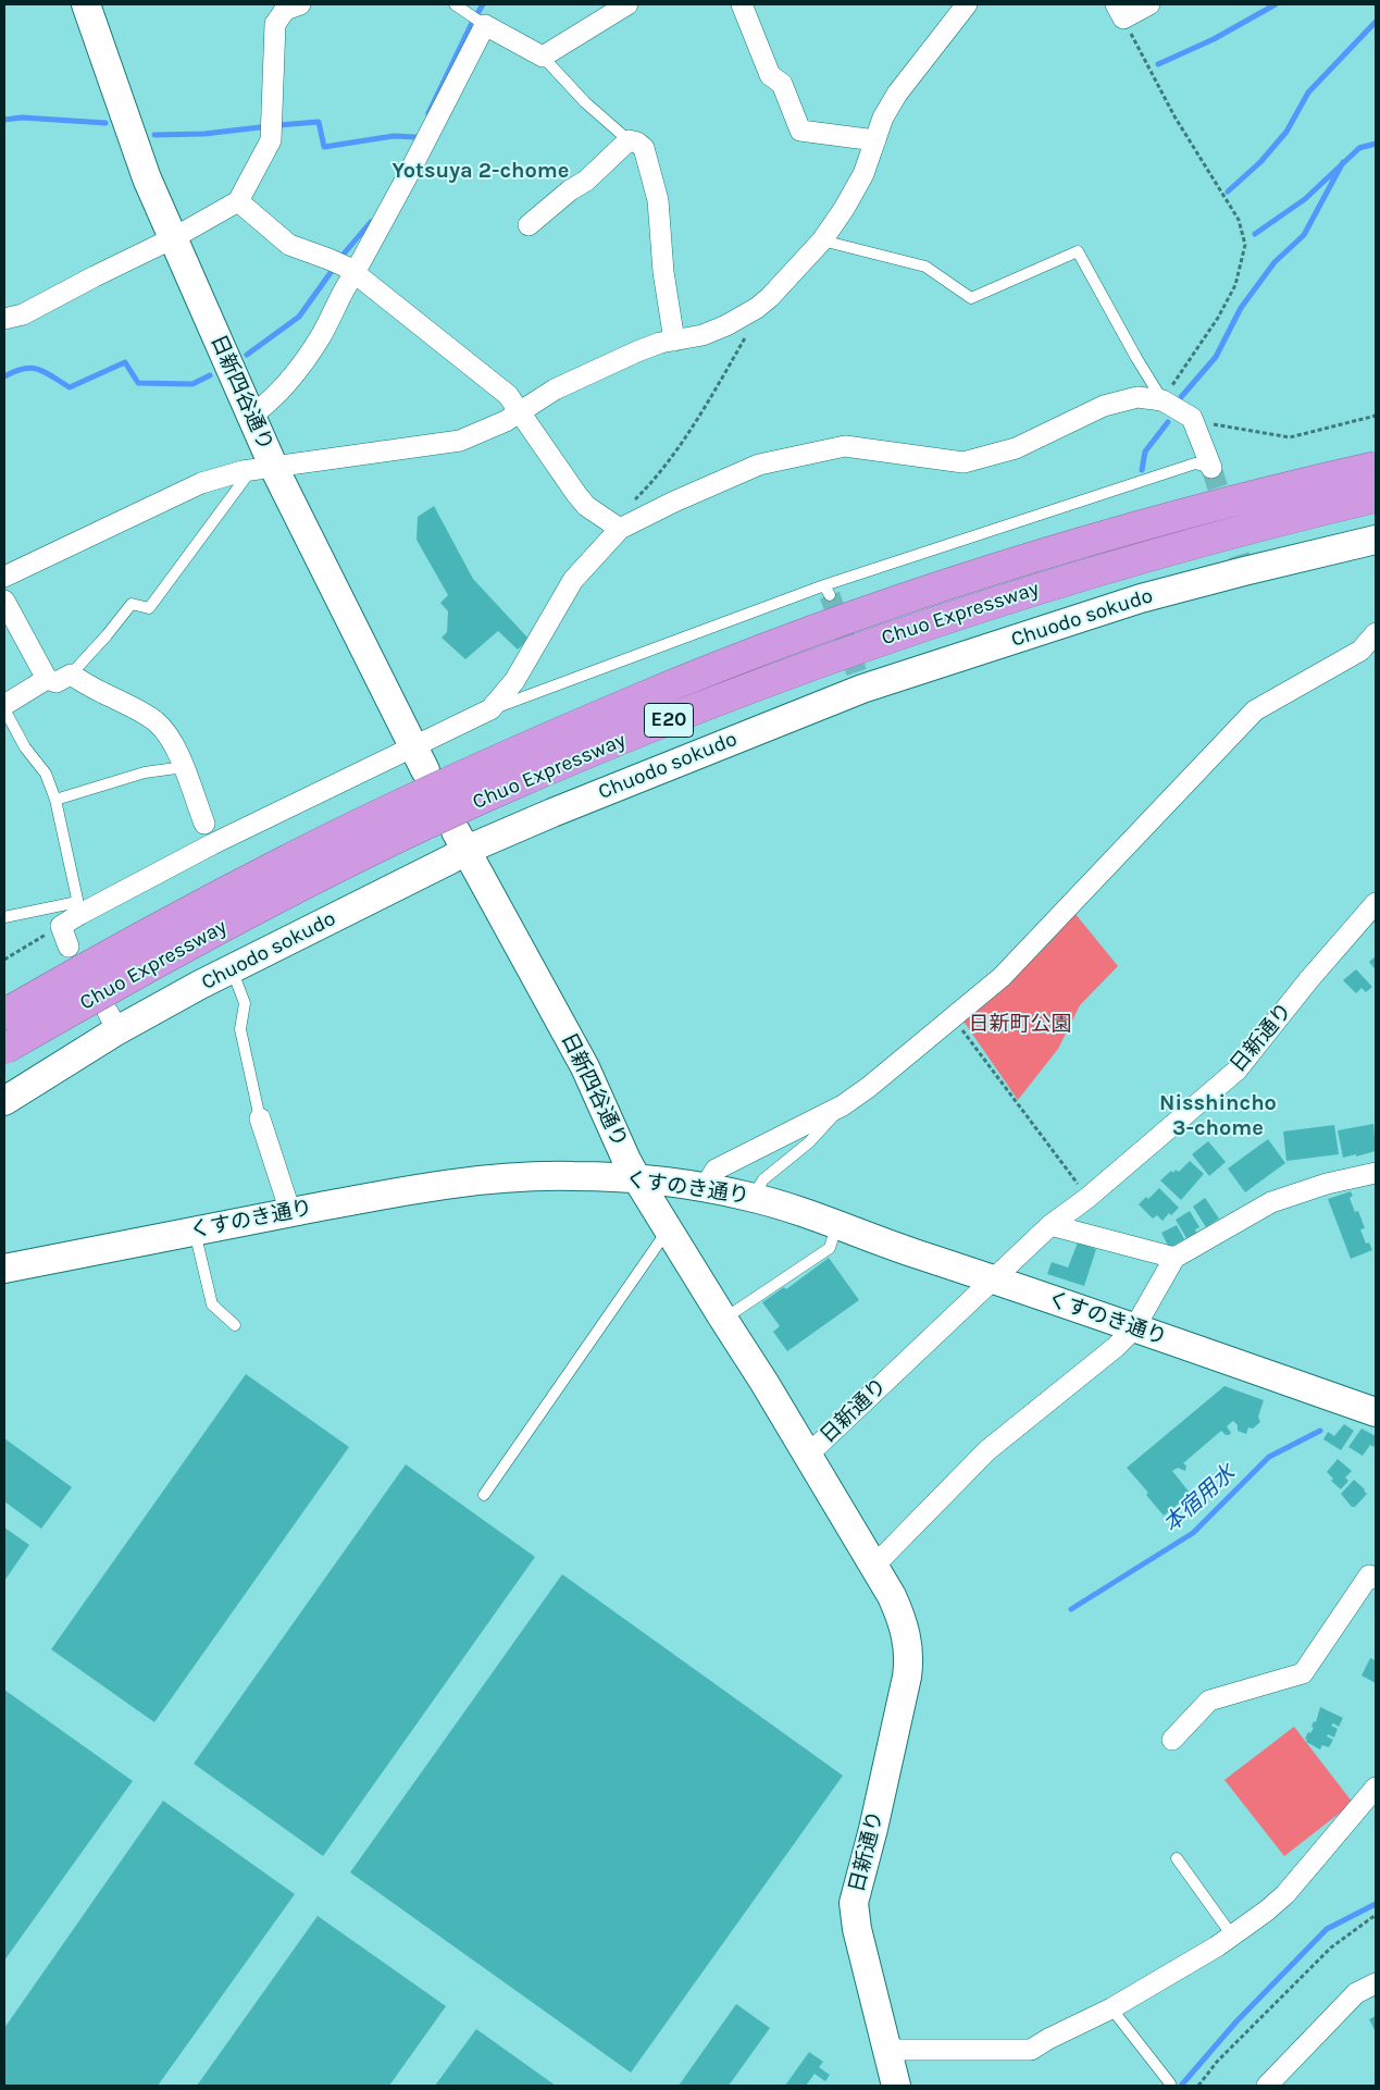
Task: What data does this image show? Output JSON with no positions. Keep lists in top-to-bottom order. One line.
{"streets":{"highway":["Chuo Expressway","E20"],"street":["日新四谷通り","Chuodo sokudo","日新通り","くすのき通り"]},"crossings":[["日新四谷通り","Chuodo sokudo"],["日新四谷通り","日新通り"],["日新四谷通り","くすのき通り"],["日新通り","くすのき通り"]],"districts":["Yotsuya 2-chome","Nisshincho 3-chome"],"water":["本宿用水"],"parks":["日新町公園"]}
